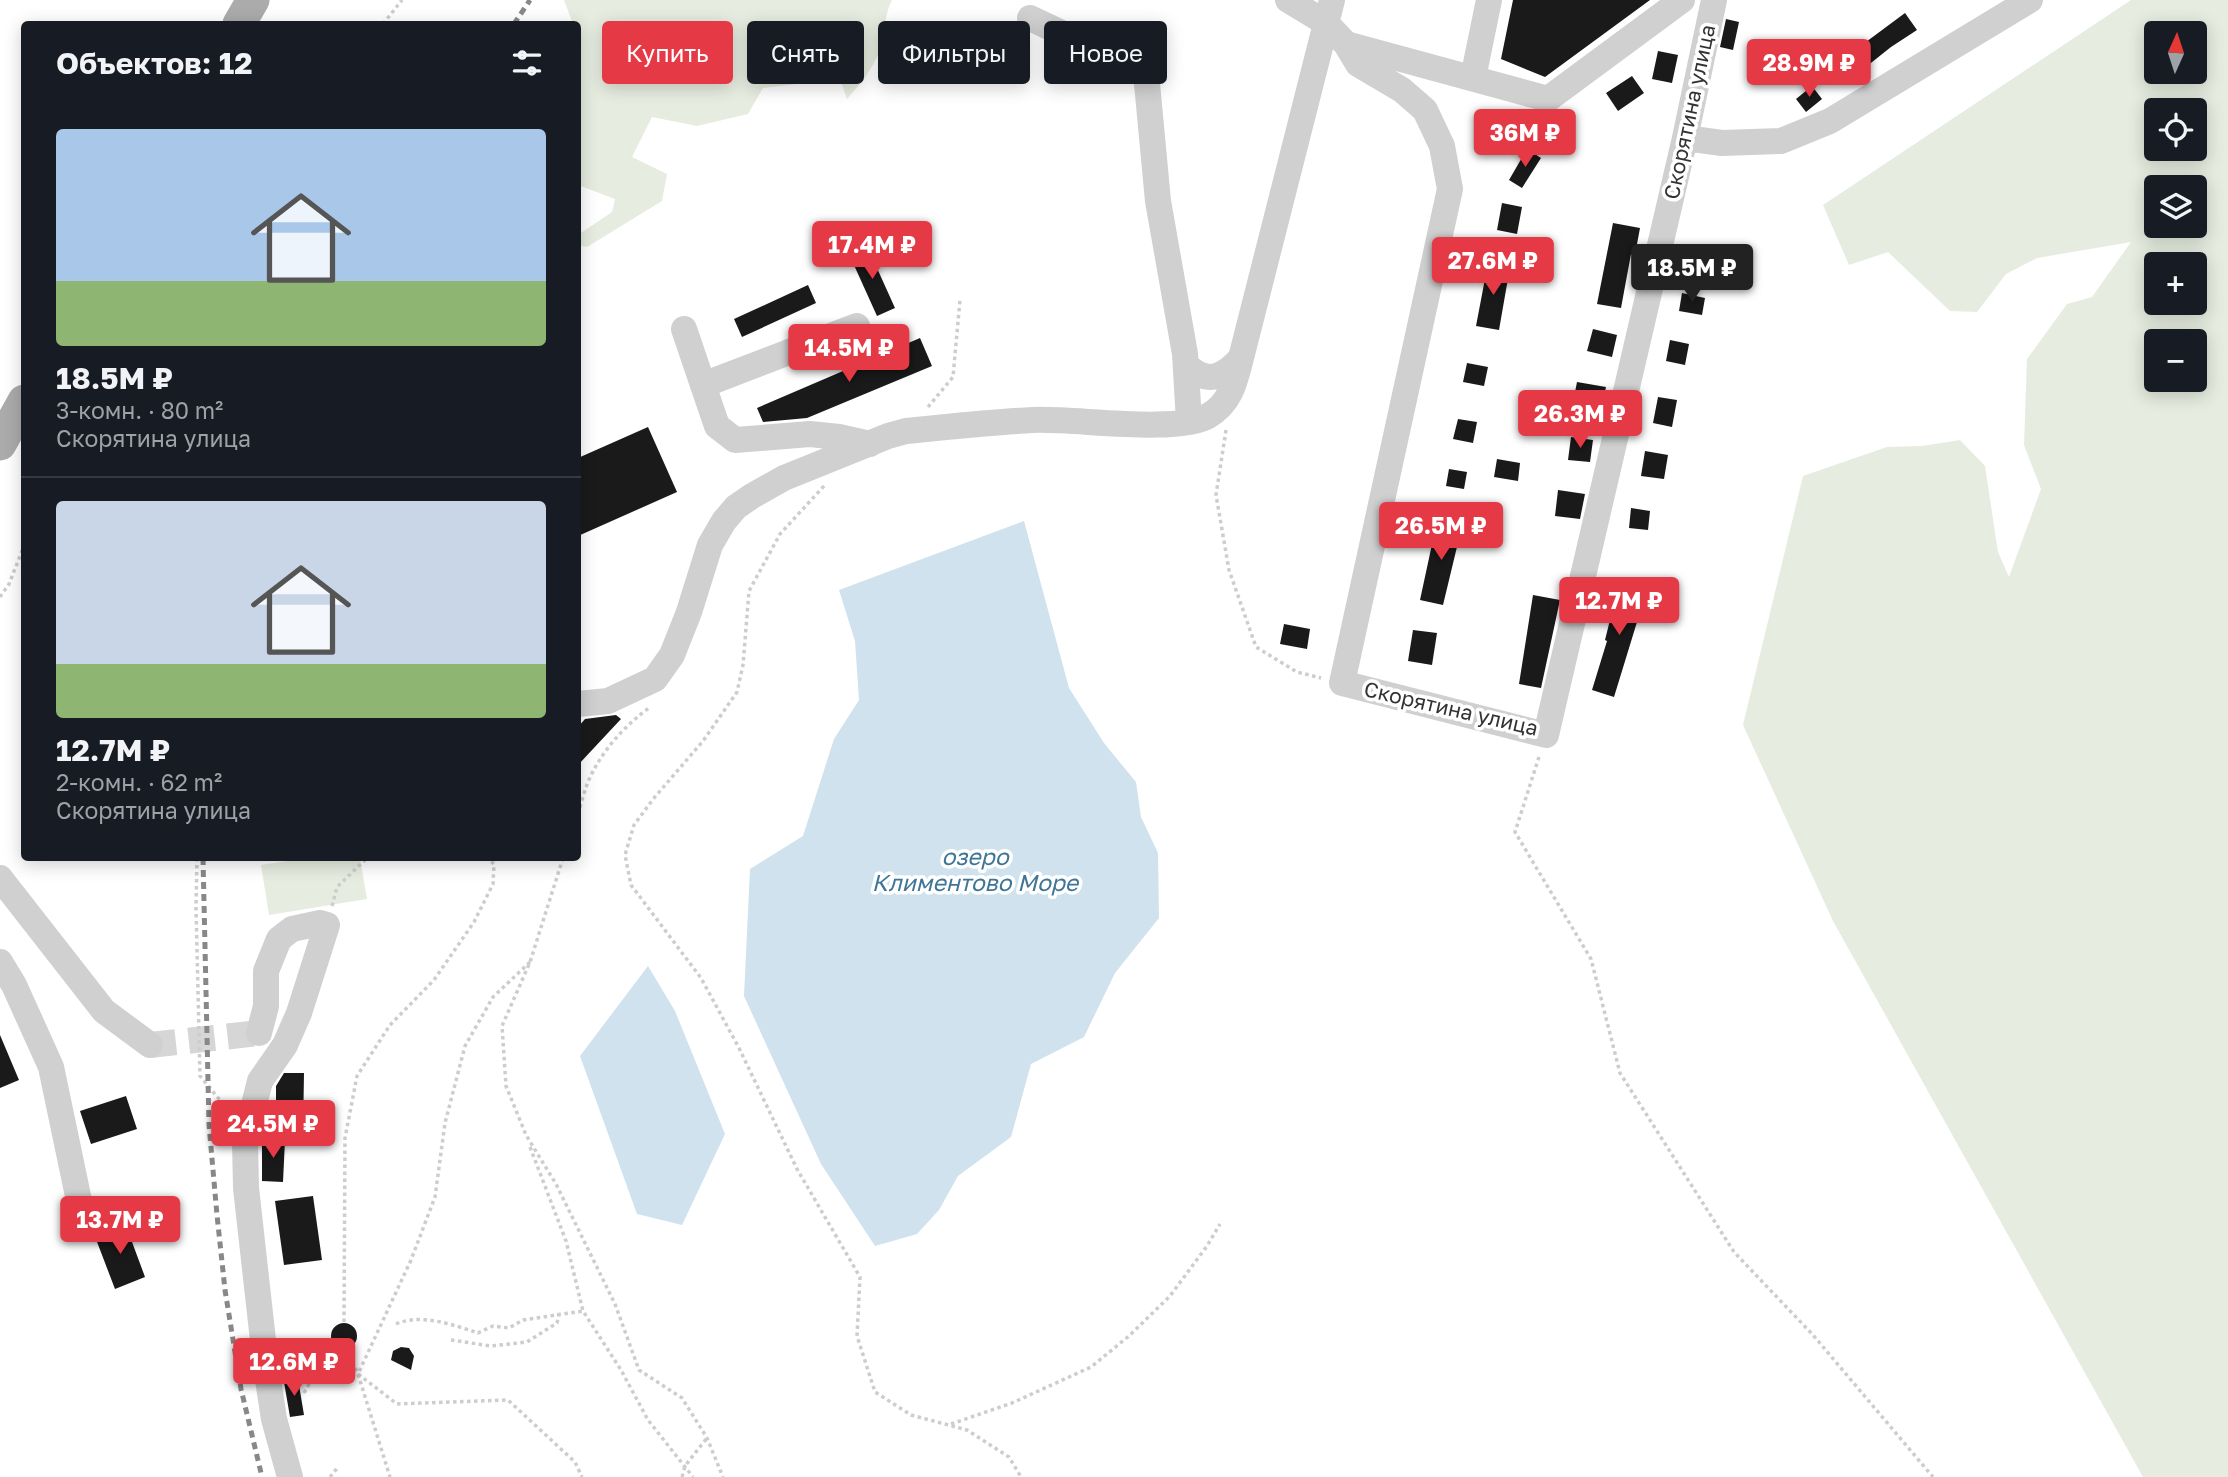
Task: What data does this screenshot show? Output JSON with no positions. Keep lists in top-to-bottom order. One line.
{"streets":{"street":["Скорятина улица"]},"water":["озеро Климентово Море"],"north":"top","page":{"map_buttons":["+","−"],"chip":["Купить","Снять","Фильтры","Новое"],"heading":"Объектов: 12","price":["28.9M ₽","36M ₽","17.4M ₽","27.6M ₽","18.5M ₽","14.5M ₽","26.3M ₽","26.5M ₽","12.7M ₽","24.5M ₽","13.7M ₽","12.6M ₽"],"list":[{"name":"18.5M ₽","note":"3-комн. · 80 m² · Скорятина улица"},{"name":"12.7M ₽","note":"2-комн. · 62 m² · Скорятина улица"}]}}
